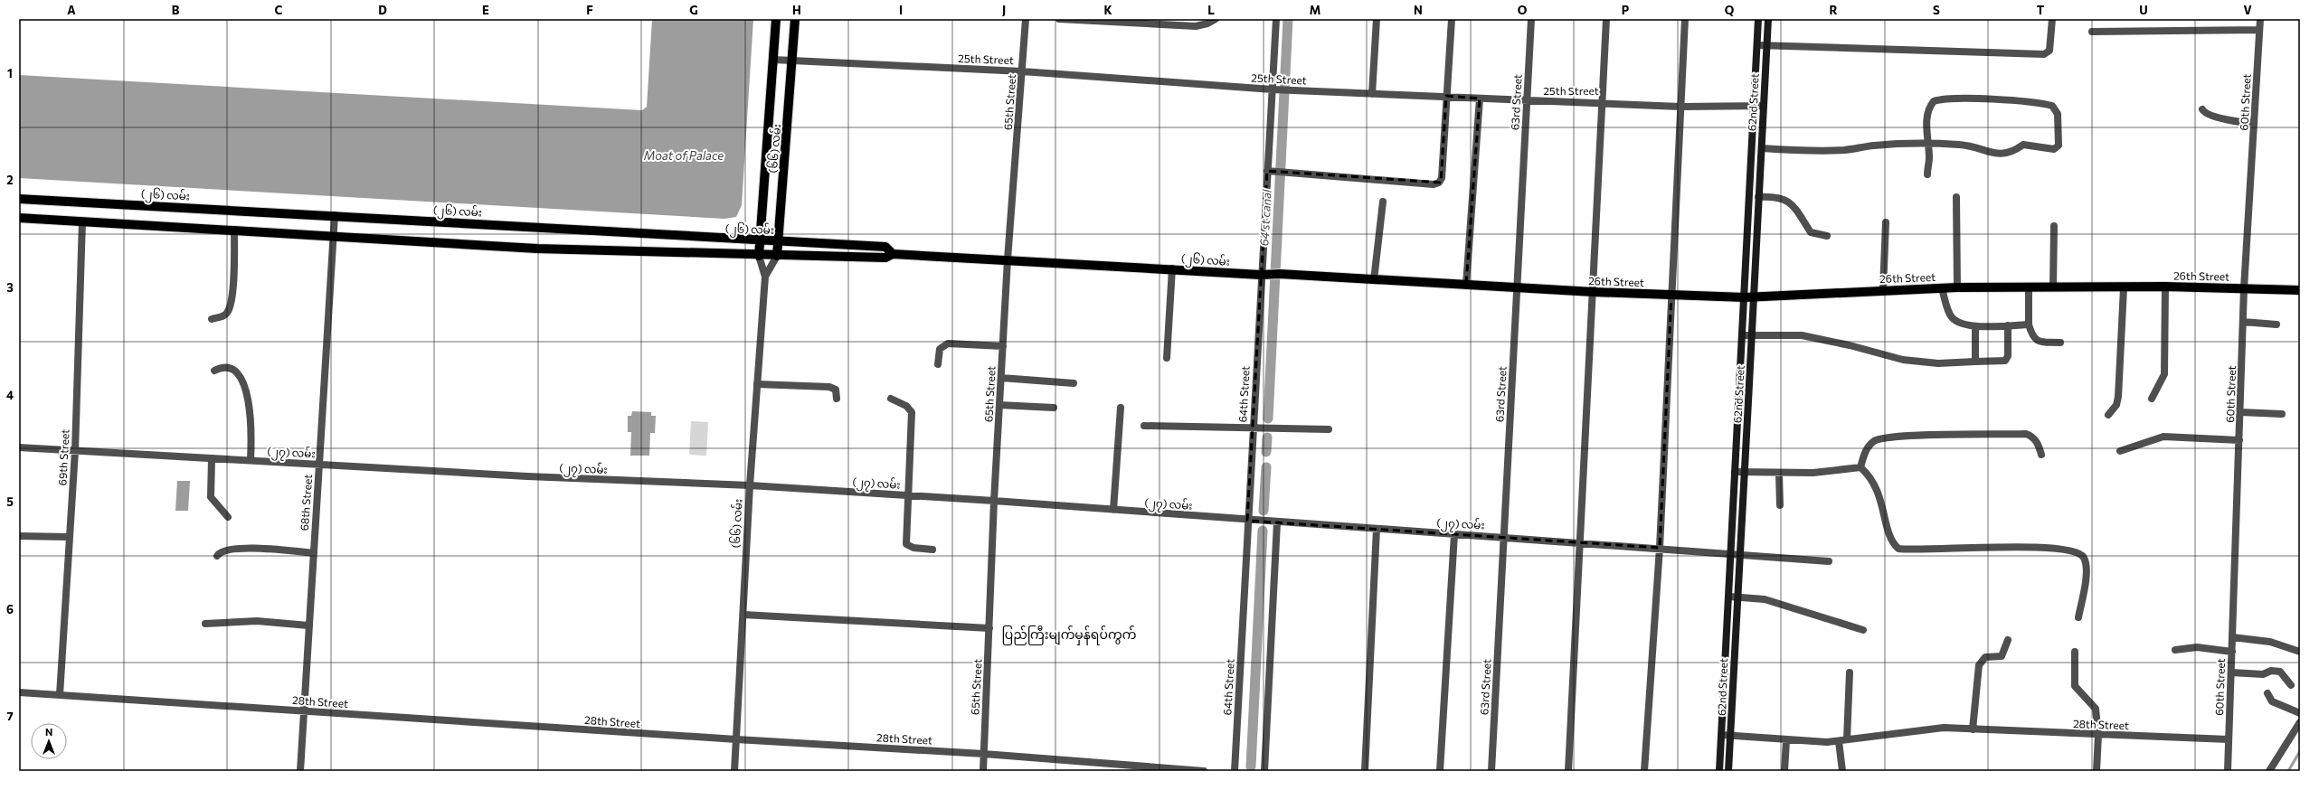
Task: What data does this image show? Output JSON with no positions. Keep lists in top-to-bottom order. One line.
{"streets":{"main road":["62nd Street","(၆၆) လမ်း","(၂၆) လမ်း","26th Street"],"street":["25th Street","65th Street","63rd Street","60th Street","64th Street","(၂၇) လမ်း","69th Street","68th Street","28th Street"]},"crossings":[["25th Street","65th Street"],["25th Street","63rd Street"],["25th Street","62nd Street"],["25th Street","(၆၆) လမ်း"],["25th Street","64th Street"],["65th Street","(၂၆) လမ်း"],["65th Street","(၂၇) လမ်း"],["65th Street","28th Street"],["63rd Street","(၂၆) လမ်း"],["63rd Street","26th Street"],["63rd Street","(၂၇) လမ်း"],["62nd Street","26th Street"],["62nd Street","(၂၇) လမ်း"],["62nd Street","28th Street"],["60th Street","26th Street"],["60th Street","28th Street"],["(၆၆) လမ်း","(၂၆) လမ်း"],["(၆၆) လမ်း","(၂၇) လမ်း"],["(၆၆) လမ်း","28th Street"],["(၂၆) လမ်း","26th Street"],["(၂၆) လမ်း","64th Street"],["(၂၆) လမ်း","69th Street"],["(၂၆) လမ်း","68th Street"],["64th Street","(၂၇) လမ်း"],["(၂၇) လမ်း","69th Street"],["(၂၇) လမ်း","68th Street"],["69th Street","28th Street"],["68th Street","28th Street"]],"districts":["ပြည်ကြီးမျက်မှန်ရပ်ကွက်"],"water":["Moat of Palace","64 st canal"],"north":"top","grid":{"columns":["A","B","C","D","E","F","G","H","I","J","K","L","M","N","O","P","Q","R","S","T","U","V"],"rows":["1","2","3","4","5","6","7"]}}
